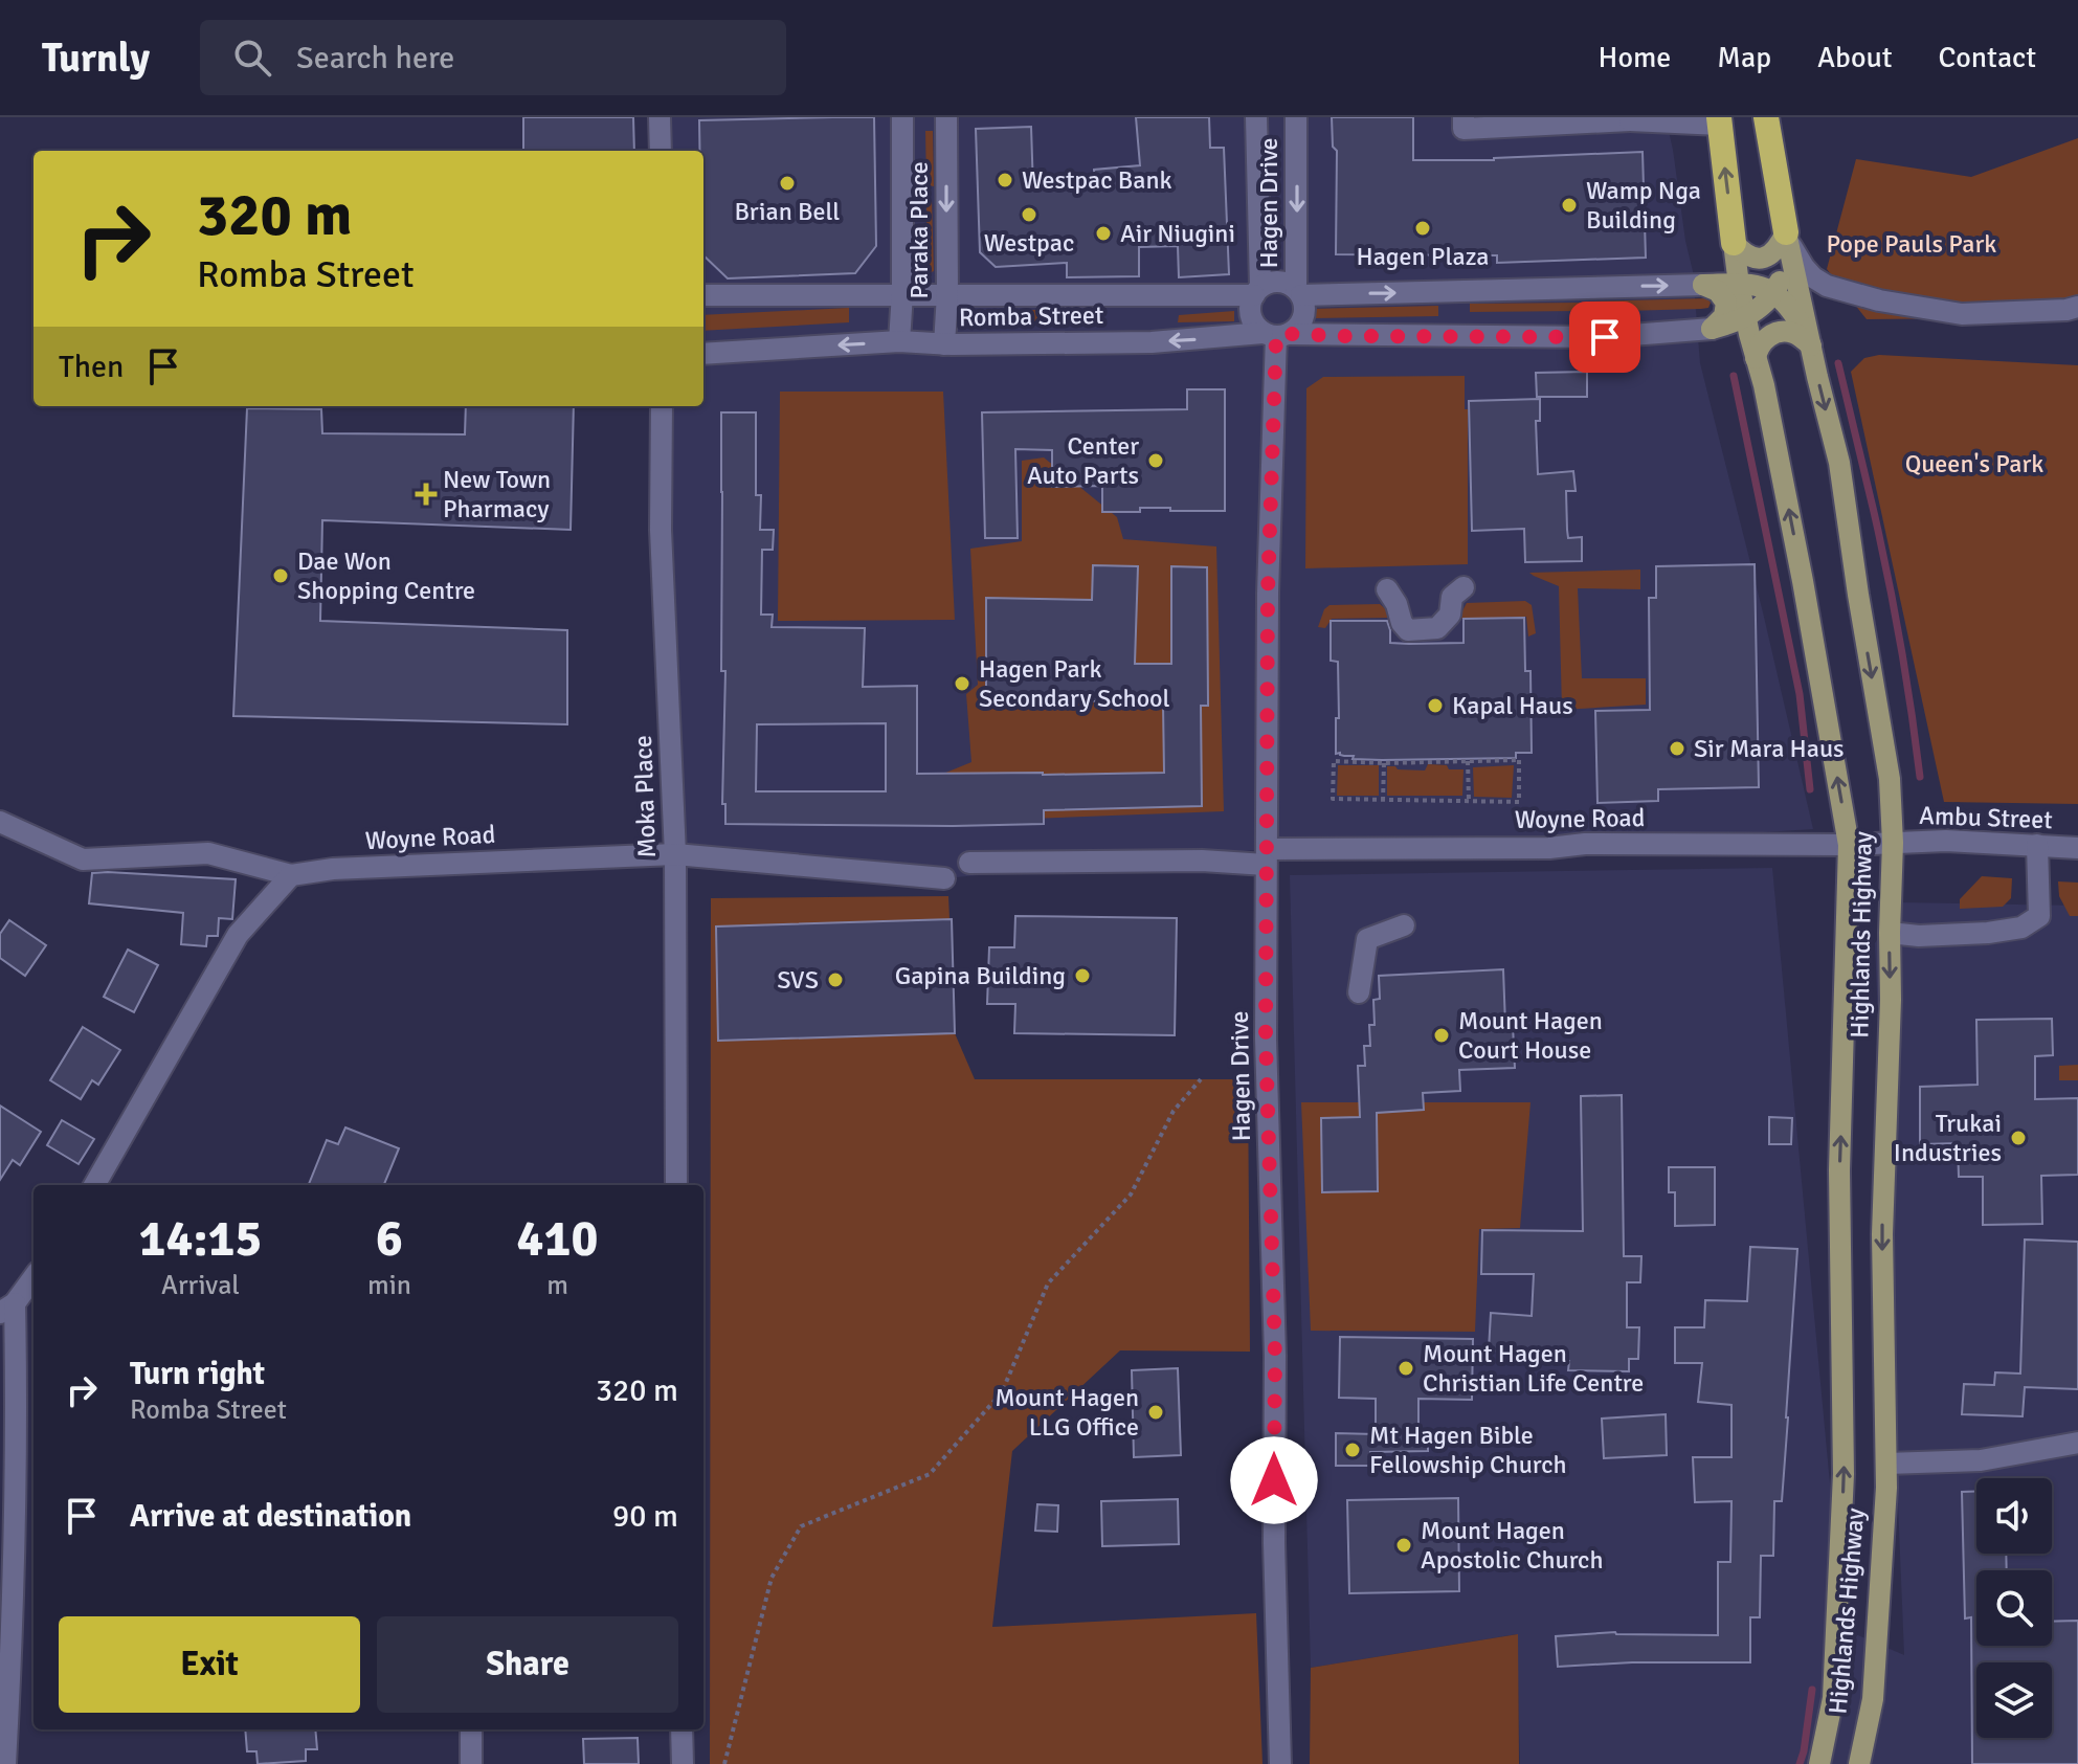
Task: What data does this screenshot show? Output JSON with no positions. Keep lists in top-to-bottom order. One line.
{"streets":{"highway":["Highlands Highway"],"street":["Hagen Drive","Paraka Place","Romba Street","Moka Place","Ambu Street","Woyne Road"]},"crossings":[["Hagen Drive","Romba Street"],["Hagen Drive","Woyne Road"],["Paraka Place","Romba Street"],["Moka Place","Woyne Road"],["Ambu Street","Woyne Road"],["Ambu Street","Highlands Highway"],["Woyne Road","Highlands Highway"]],"parks":["Pope Pauls Park","Queen's Park"],"places":{"other":["Westpac Bank","Brian Bell","Wamp Nga Building","Westpac","Hagen Plaza","Air Niugini","Center Auto Parts","Dae Won Shopping Centre","Hagen Park Secondary School","Kapal Haus","Sir Mara Haus","Gapina Building","SVS","Mount Hagen Court House","Trukai Industries","Mount Hagen Christian Life Centre","Mount Hagen LLG Office","Mt Hagen Bible Fellowship Church","Mount Hagen Apostolic Church"],"health":["New Town Pharmacy"]},"page":{"header":"Turnly","search":"Search here","nav":["Home","Map","About","Contact"],"turn":["320 m","Romba Street"],"then":"Then","eta":["14:15","Arrival","6","min","410","m"],"list":[{"name":"Turn right","note":"Romba Street","value":"320 m"},{"name":"Arrive at destination","value":"90 m"}],"buttons":["Exit","Share"]}}
